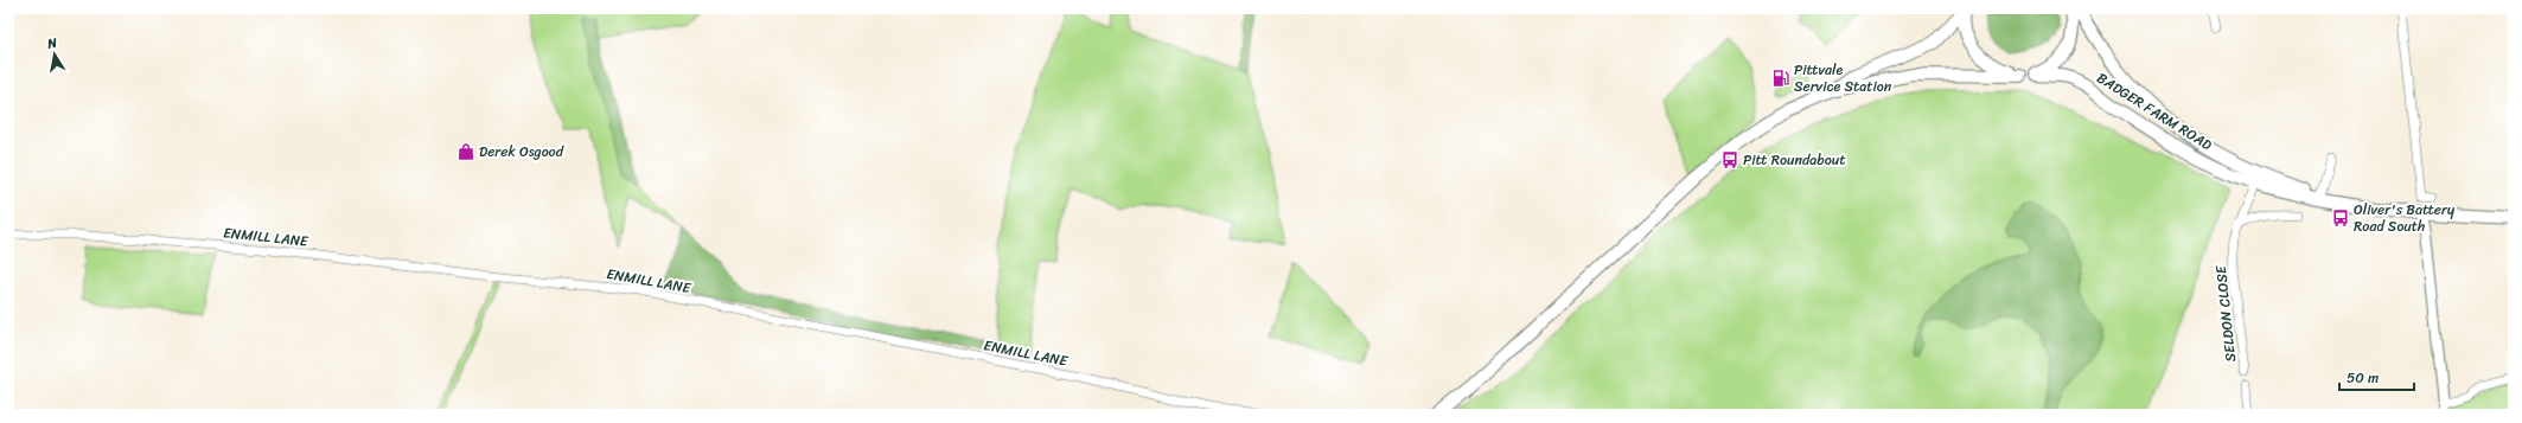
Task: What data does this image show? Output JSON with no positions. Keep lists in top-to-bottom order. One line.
{"streets":{"main road":["BADGER FARM ROAD"],"street":["ENMILL LANE","SELDON CLOSE"]},"crossings":[["BADGER FARM ROAD","SELDON CLOSE"]],"places":{"fuel station":["Pittvale Service Station"],"shop":["Derek Osgood"],"bus stop":["Pitt Roundabout","Oliver's Battery Road South"]},"scale_bar":"50 m","north":"top"}
